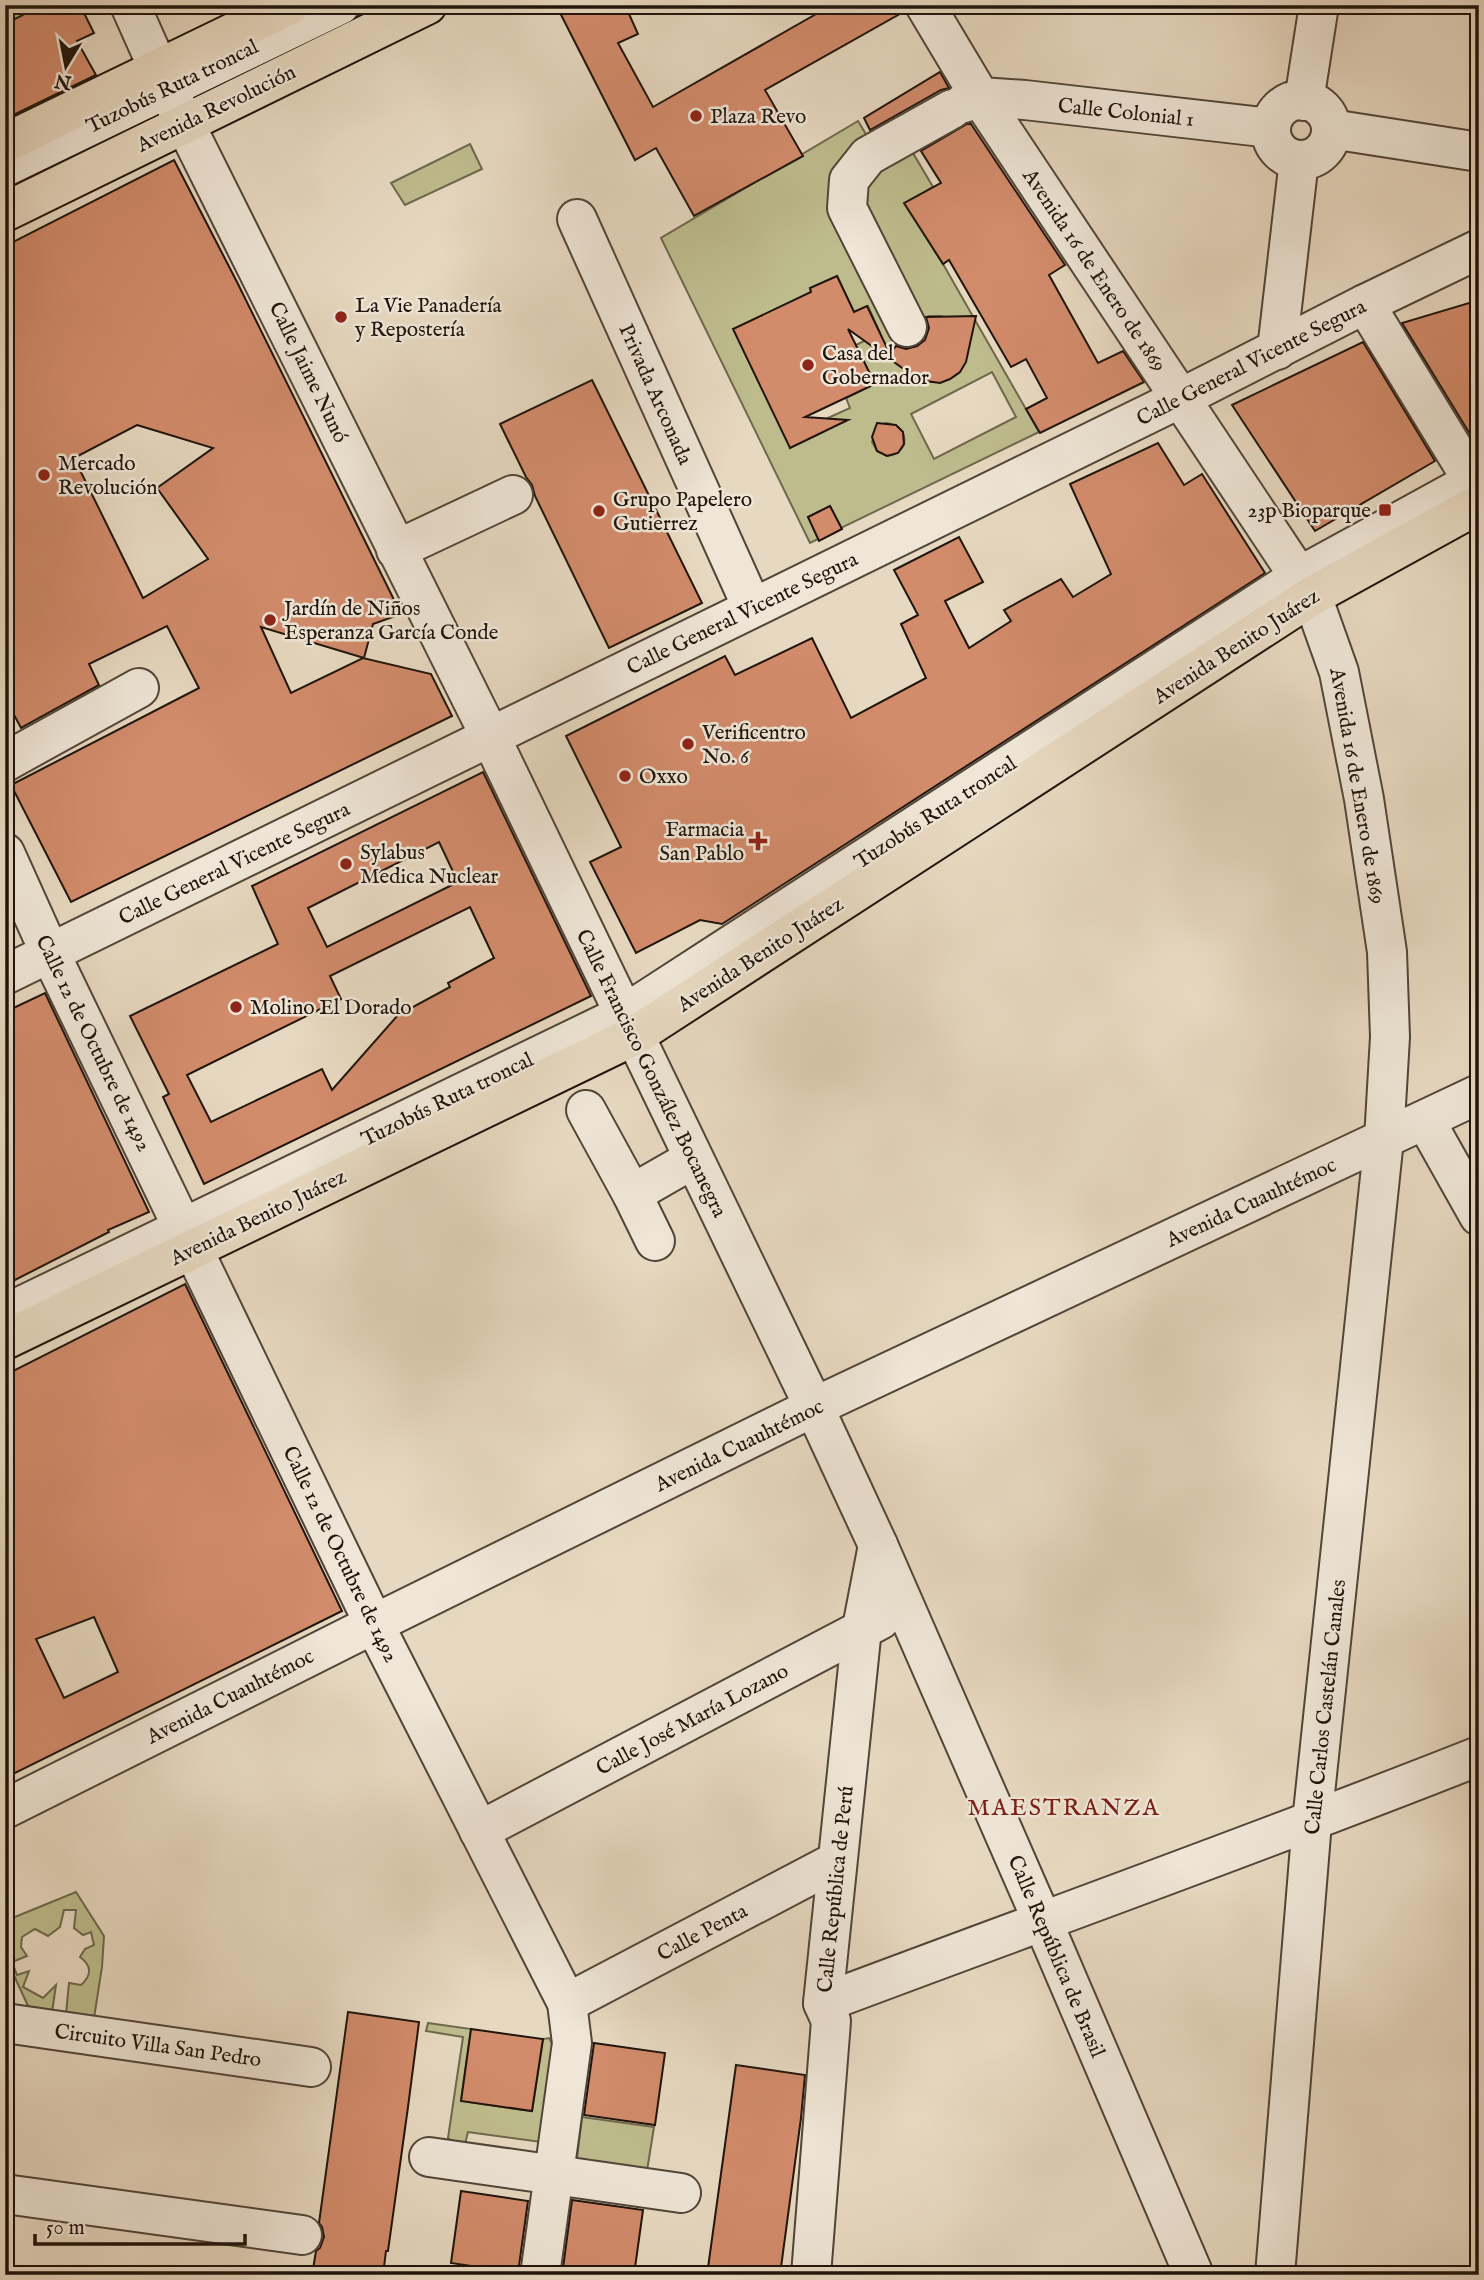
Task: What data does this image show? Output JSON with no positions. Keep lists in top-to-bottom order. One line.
{"streets":{"main road":["Avenida Revolución","Avenida Benito Juárez"],"street":["Tuzobús Ruta troncal","Calle Colonial 1","Avenida 16 de Enero de 1869","Calle General Vicente Segura","Calle Jaime Nunó","Privada Arconada","Calle 12 de Octubre de 1492","Calle Francisco González Bocanegra","Avenida Cuauhtémoc","Calle Carlos Castelán Canales","Calle José María Lozano","Calle República de Perú","Calle Penta","Calle República de Brasil","Circuito Villa San Pedro"]},"crossings":[["Tuzobús Ruta troncal","Calle Jaime Nunó"],["Avenida Revolución","Calle Jaime Nunó"],["Calle Colonial 1","Avenida 16 de Enero de 1869"],["Avenida 16 de Enero de 1869","Calle General Vicente Segura"],["Avenida 16 de Enero de 1869","Avenida Benito Juárez"],["Avenida 16 de Enero de 1869","Avenida Cuauhtémoc"],["Avenida 16 de Enero de 1869","Calle Carlos Castelán Canales"],["Calle General Vicente Segura","Calle Jaime Nunó"],["Calle General Vicente Segura","Privada Arconada"],["Calle General Vicente Segura","Calle 12 de Octubre de 1492"],["Calle General Vicente Segura","Calle Francisco González Bocanegra"],["Calle Jaime Nunó","Calle Francisco González Bocanegra"],["Avenida Benito Juárez","Calle 12 de Octubre de 1492"],["Avenida Benito Juárez","Calle Francisco González Bocanegra"],["Calle 12 de Octubre de 1492","Avenida Cuauhtémoc"],["Calle 12 de Octubre de 1492","Calle José María Lozano"],["Calle 12 de Octubre de 1492","Calle Penta"],["Calle Francisco González Bocanegra","Avenida Cuauhtémoc"],["Calle Francisco González Bocanegra","Calle República de Brasil"],["Avenida Cuauhtémoc","Calle Carlos Castelán Canales"],["Avenida Cuauhtémoc","Calle República de Brasil"],["Calle José María Lozano","Calle República de Perú"],["Calle José María Lozano","Calle República de Brasil"],["Calle República de Perú","Calle Penta"],["Calle República de Perú","Calle República de Brasil"]],"districts":["MAESTRANZA"],"places":{"other":["Plaza Revo","La Vie Panadería y Repostería","Casa del Gobernador","Mercado Revolución","Grupo Papelero Gutierrez","Jardín de Niños Esperanza García Conde","Verificentro No. 6","Oxxo","Sylabus Medica Nuclear","Molino El Dorado"],"transit":["23p Bioparque"],"health":["Farmacia San Pablo"]},"scale_bar":"50 m","north":"bottom"}
